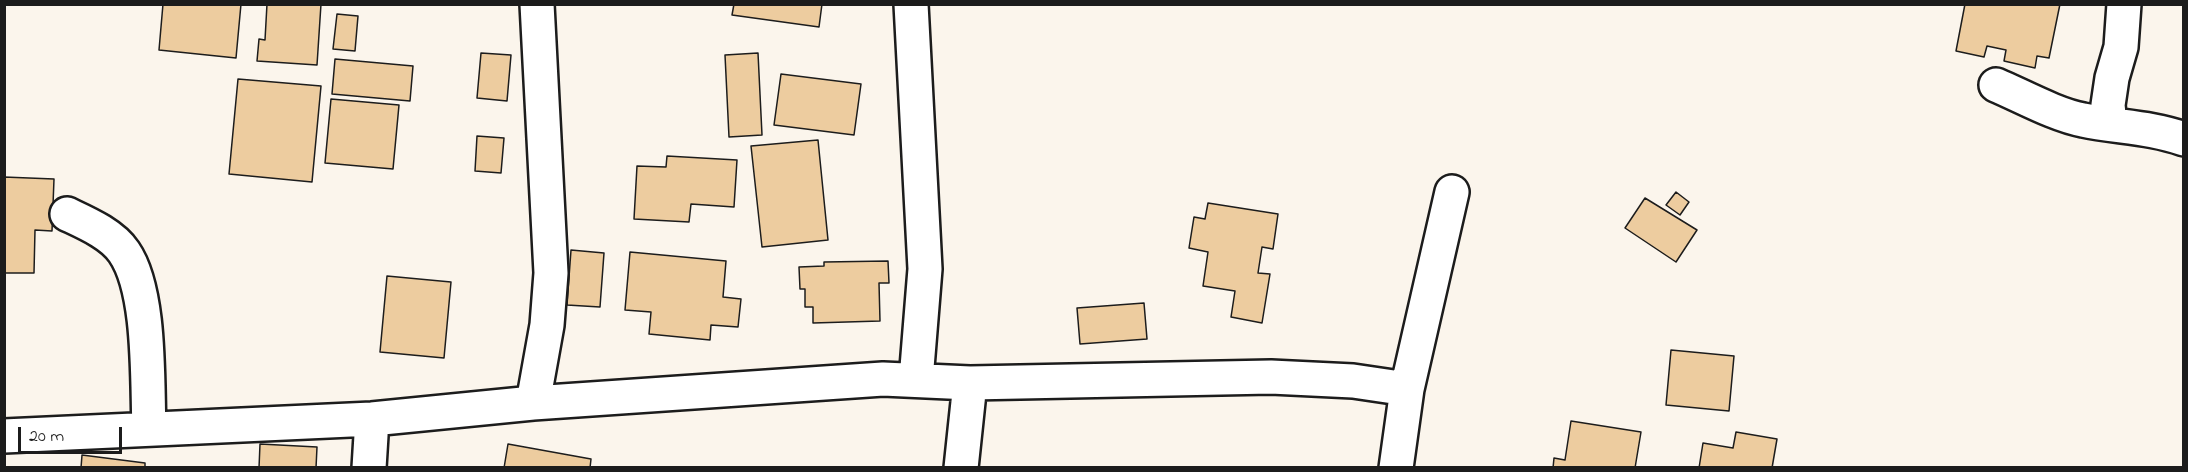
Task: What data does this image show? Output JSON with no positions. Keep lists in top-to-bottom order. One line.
{"scale_bar":"20 m"}
